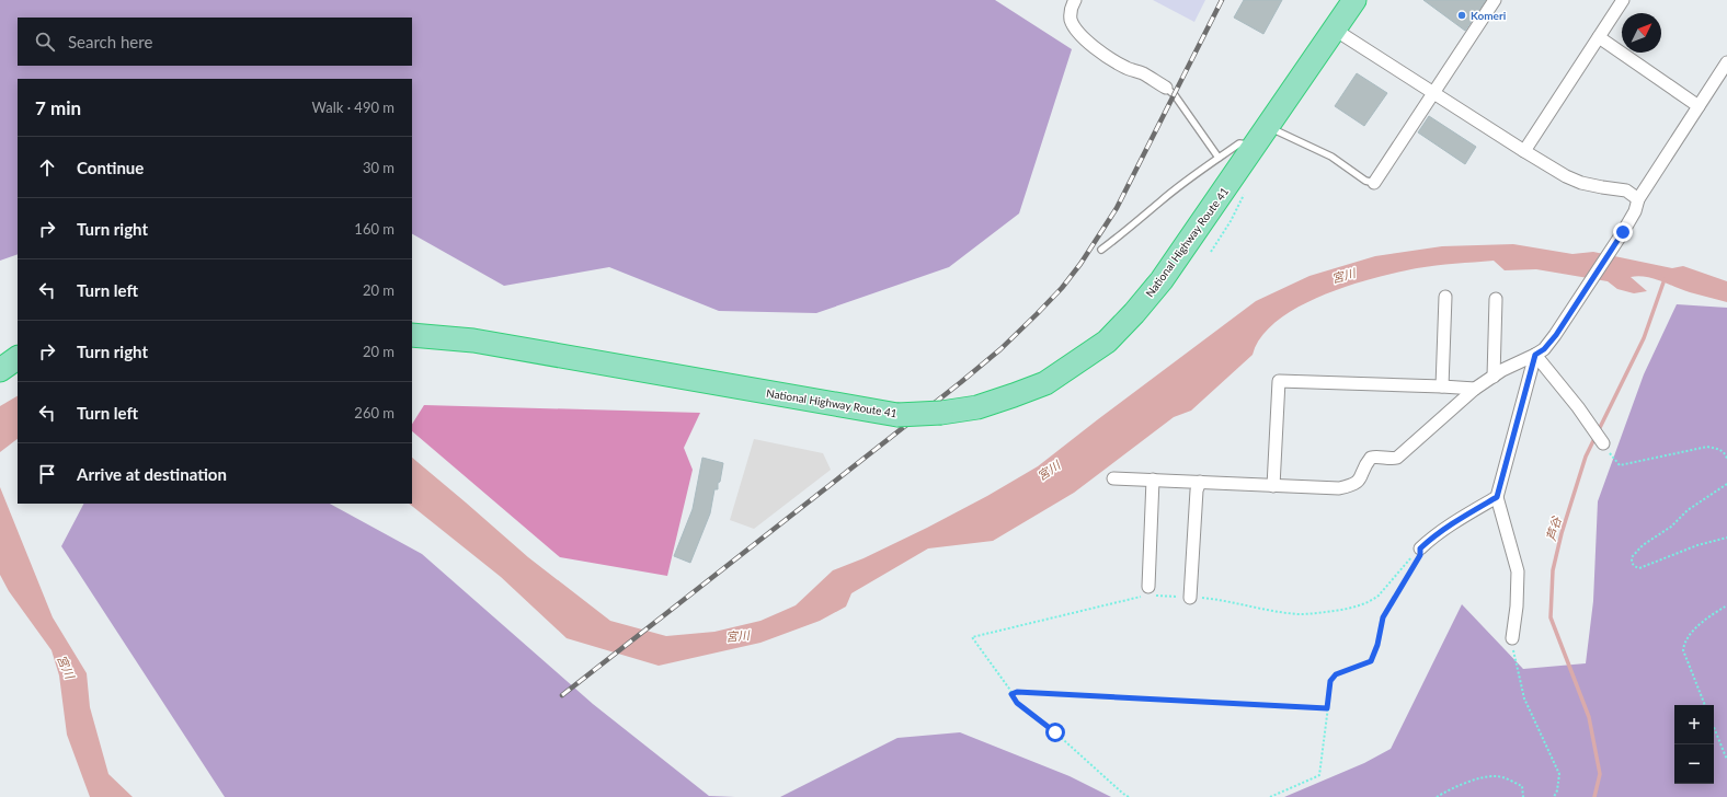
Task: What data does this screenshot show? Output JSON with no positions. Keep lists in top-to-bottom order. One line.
{"streets":{"highway":["National Highway Route 41"]},"water":["宮川","芦谷"],"places":["Komeri"],"north":"top right","page":{"search":"Search here","heading":["7 min","Walk · 490 m"],"list":[["Continue","30 m"],["Turn right","160 m"],["Turn left","20 m"],["Turn right","20 m"],["Turn left","260 m"],"Arrive at destination"],"map_buttons":["+","−"]}}
